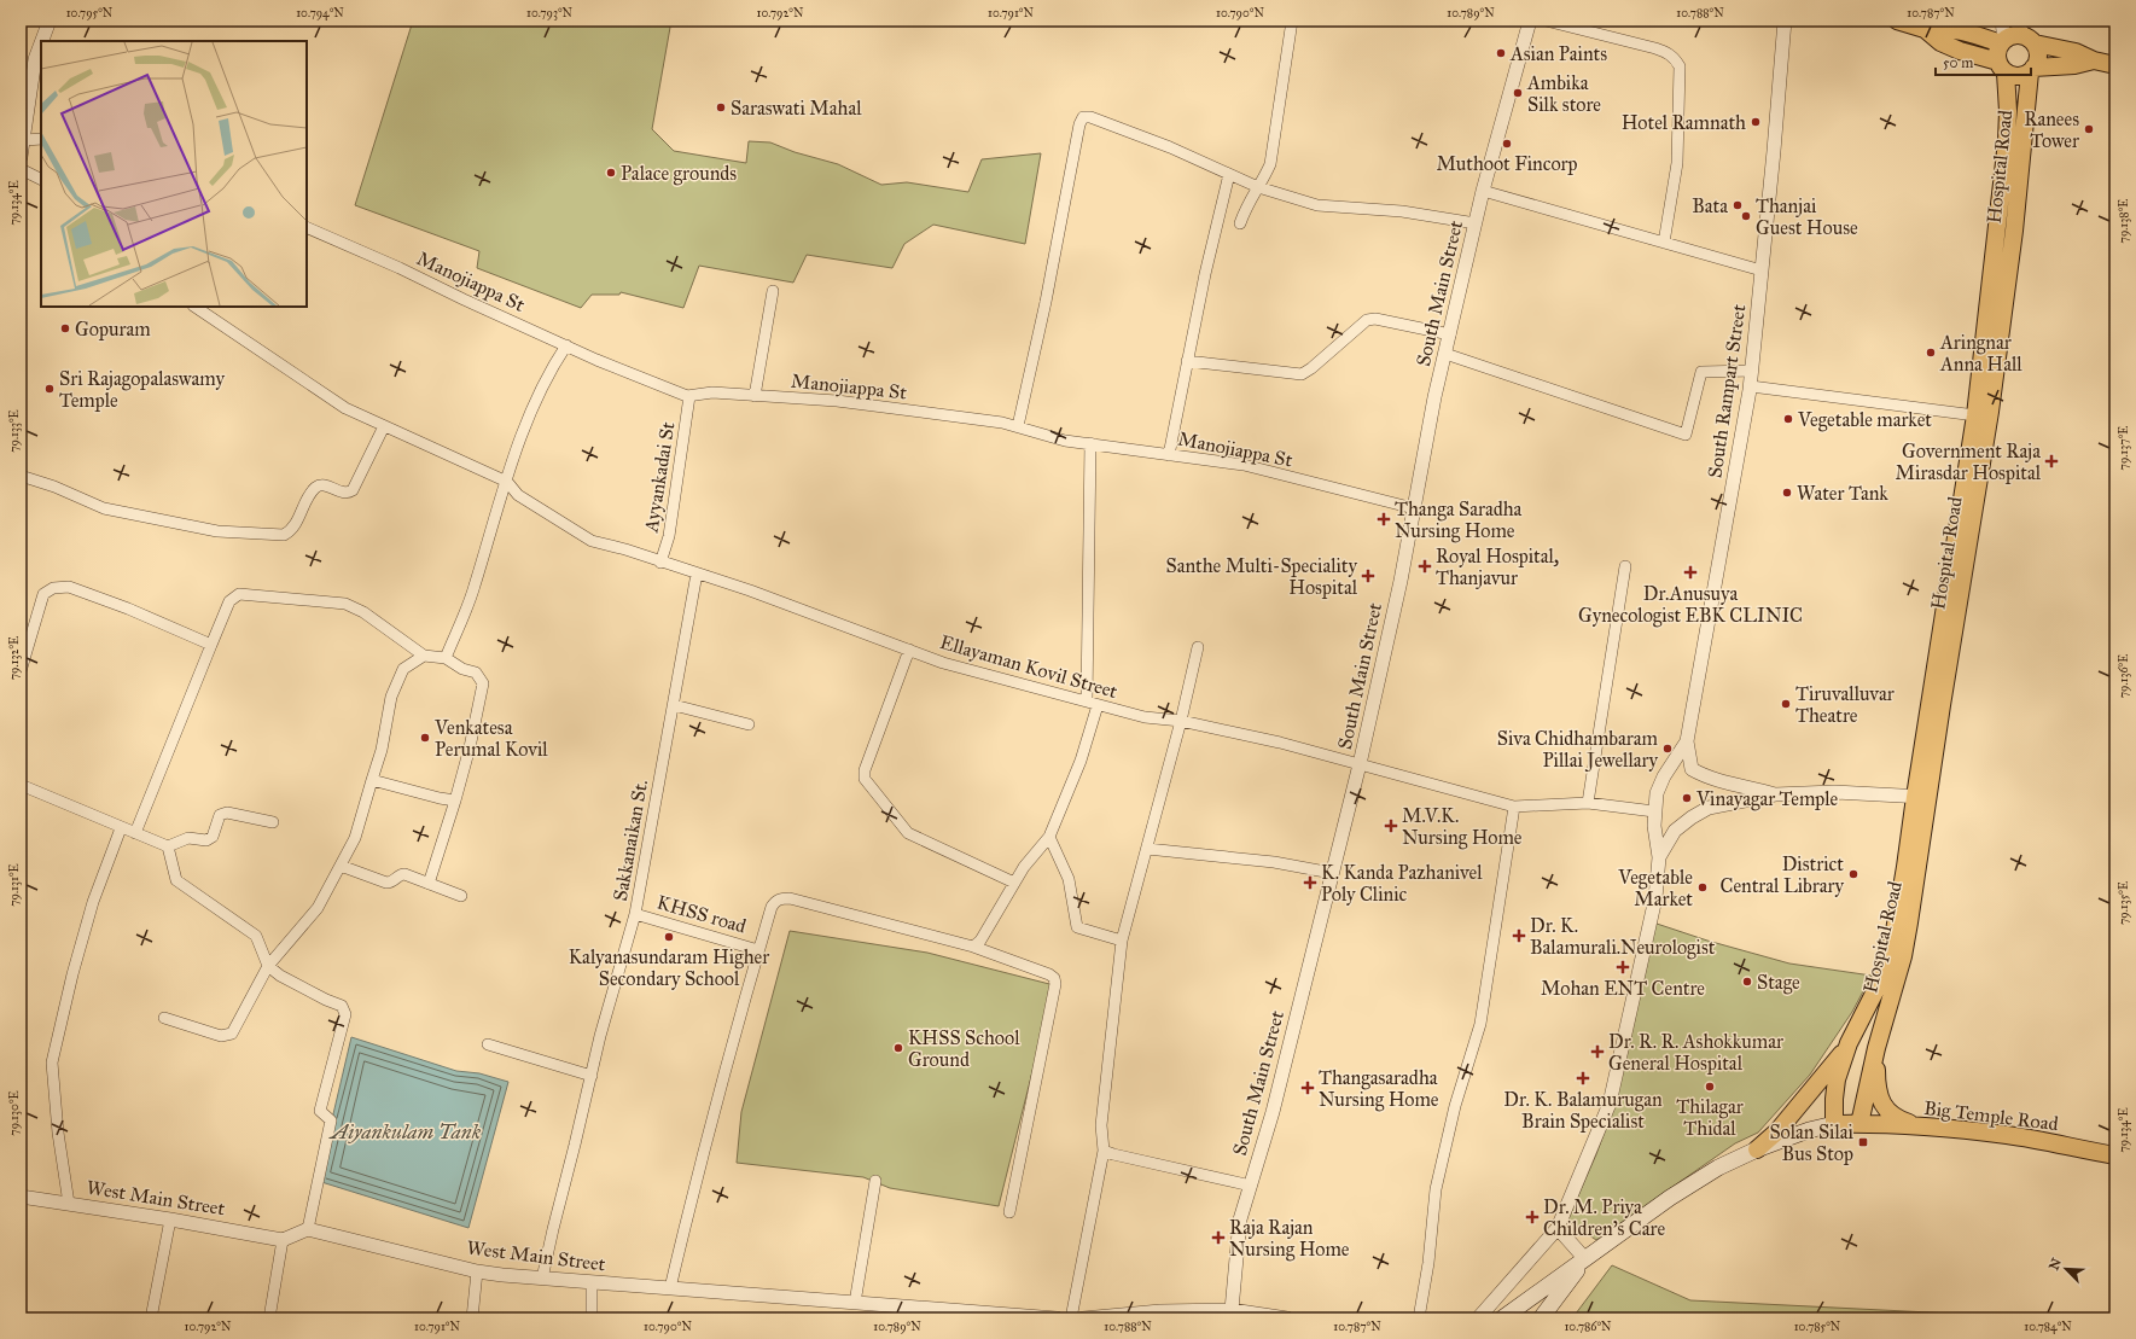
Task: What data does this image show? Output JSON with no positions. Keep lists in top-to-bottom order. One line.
{"streets":{"main road":["Hospital Road","Big Temple Road"],"street":["Manojiappa St","South Main Street","South Rampart Street","Ayyankadai St","Ellayaman Kovil Street","Sakkanaikan St.","KHSS road","West Main Street"]},"crossings":[["Manojiappa St","South Main Street"],["Manojiappa St","Ayyankadai St"],["South Main Street","Ellayaman Kovil Street"],["South Rampart Street","Ellayaman Kovil Street"],["Ayyankadai St","Ellayaman Kovil Street"],["Ellayaman Kovil Street","Sakkanaikan St."],["Sakkanaikan St.","KHSS road"],["Sakkanaikan St.","West Main Street"]],"water":["Aiyankulam Tank"],"places":{"other":["Asian Paints","Ambika Silk store","Saraswati Mahal","Hotel Ramnath","Ranees Tower","Muthoot Fincorp","Palace grounds","Bata","Thanjai Guest House","Gopuram","Aringnar Anna Hall","Sri Rajagopalaswamy Temple","Vegetable market","Water Tank","Tiruvalluvar Theatre","Venkatesa Perumal Kovil","Siva Chidhambaram Pillai Jewellary","Vinayagar Temple","District Central Library","Vegetable Market","Kalyanasundaram Higher Secondary School","Stage","KHSS School Ground","Thilagar Thidal"],"health":["Government Raja Mirasdar Hospital","Thanga Saradha Nursing Home","Royal Hospital, Thanjavur","Dr.Anusuya Gynecologist EBK CLINIC","Santhe Multi-Speciality Hospital","M.V.K. Nursing Home","K. Kanda Pazhanivel Poly Clinic","Dr. K. Balamurali.Neurologist","Mohan ENT Centre","Dr. R. R. Ashokkumar General Hospital","Dr. K. Balamurugan Brain Specialist","Thangasaradha Nursing Home","Dr. M. Priya Children's Care","Raja Rajan Nursing Home"],"transit":["Solan Silai Bus Stop"]},"scale_bar":"50 m","north":"top left","coordinates":["10.795°N","10.794°N","10.793°N","10.792°N","10.791°N","10.790°N","10.789°N","10.788°N","10.787°N","79.134°E","79.138°E","79.133°E","79.137°E","79.132°E","79.136°E","79.131°E","79.135°E","79.130°E","10.786°N","10.785°N","10.784°N"]}
